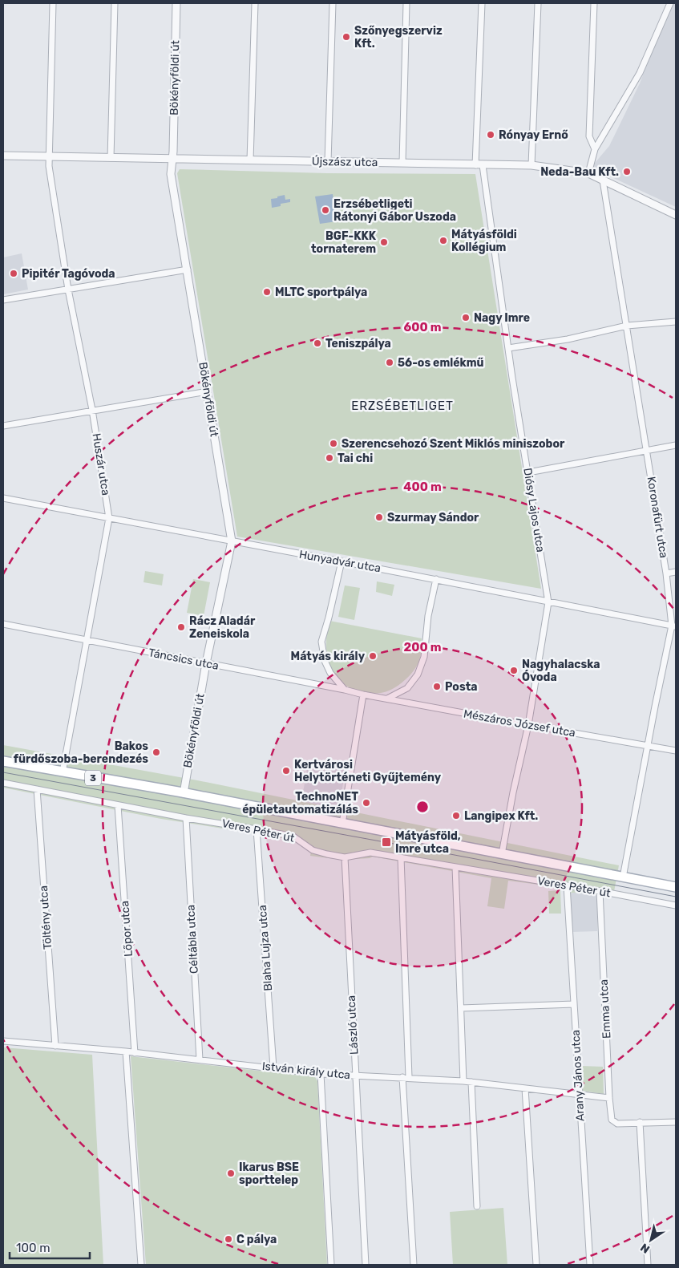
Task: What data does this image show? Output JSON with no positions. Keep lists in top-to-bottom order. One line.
{"streets":{"main road":["3","Veres Péter út"],"street":["Bökényföldi út","Újszász utca","Huszár utca","Diósy Lajos utca","Koronafürt utca","Hunyadvár utca","Táncsics utca","Mészáros József utca","Töltény utca","Lőpor utca","Céltábla utca","Blaha Lujza utca","Emma utca","László utca","István király utca","Arany János utca"]},"crossings":[["Bökényföldi út","Újszász utca"],["Bökényföldi út","Hunyadvár utca"],["Bökényföldi út","Táncsics utca"],["Bökényföldi út","Veres Péter út"],["Újszász utca","Huszár utca"],["Újszász utca","Diósy Lajos utca"],["Újszász utca","Koronafürt utca"],["Huszár utca","Hunyadvár utca"],["Huszár utca","Táncsics utca"],["Huszár utca","Veres Péter út"],["Diósy Lajos utca","Hunyadvár utca"],["Diósy Lajos utca","Mészáros József utca"],["Diósy Lajos utca","Veres Péter út"],["Koronafürt utca","Hunyadvár utca"],["Koronafürt utca","Mészáros József utca"],["Koronafürt utca","Veres Péter út"],["Táncsics utca","Mészáros József utca"],["Veres Péter út","Töltény utca"],["Veres Péter út","Lőpor utca"],["Veres Péter út","Céltábla utca"],["Veres Péter út","Blaha Lujza utca"],["Veres Péter út","Emma utca"],["Veres Péter út","László utca"],["Veres Péter út","Arany János utca"],["Töltény utca","István király utca"],["Lőpor utca","István király utca"],["Céltábla utca","István király utca"],["Blaha Lujza utca","István király utca"],["Emma utca","István király utca"],["László utca","István király utca"],["István király utca","Arany János utca"]],"districts":["ERZSÉBETLIGET"],"places":{"other":["Szőnyegszerviz Kft.","Rónyay Ernő","Neda-Bau Kft.","Erzsébetligeti Rátonyi Gábor Uszoda","Mátyásföldi Kollégium","BGF-KKK tornaterem","Pipitér Tagóvoda","MLTC sportpálya","Nagy Imre","Teniszpálya","56-os emlékmű","Szerencsehozó Szent Miklós miniszobor","Tai chi","Szurmay Sándor","Rácz Aladár Zeneiskola","Mátyás király","Nagyhalacska Óvoda","Posta","Bakos fürdőszoba-berendezés","Kertvárosi Helytörténeti Gyűjtemény","TechnoNET épületautomatizálás","Langipex Kft.","Ikarus BSE sporttelep","C pálya"],"transit":["Mátyásföld, Imre utca"]},"scale_bar":"100 m","north":"bottom left","rings":["600 m","400 m","200 m"]}
